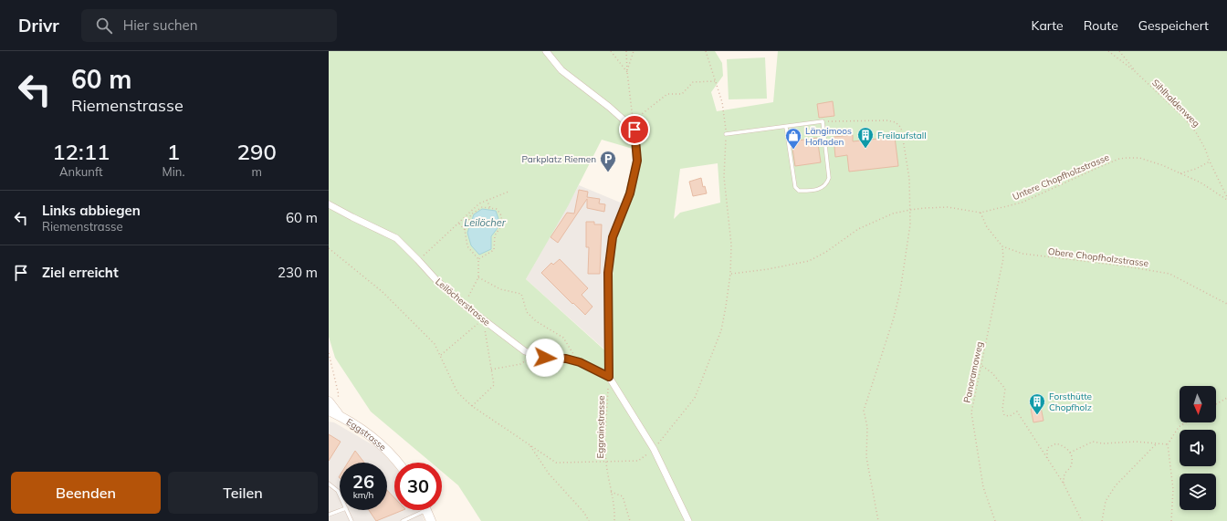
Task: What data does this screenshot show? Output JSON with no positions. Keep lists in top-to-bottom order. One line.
{"streets":{"main road":["Eggstrasse"],"street":["Leilöcherstrasse"],"path":["Sihlhaldenweg","Untere Chopfholzstrasse","Obere Chopfholzstrasse","Panoramaweg","Eggrainstrasse"]},"crossings":[["Obere Chopfholzstrasse","Panoramaweg"],["Leilöcherstrasse","Eggrainstrasse"]],"water":["Leilöcher"],"places":{"building":["Freilaufstall","Forsthütte Chopfholz"],"shop":["Längimoos Hofladen"],"parking":["Parkplatz Riemen"]},"north":"bottom","page":{"header":"Drivr","search":"Hier suchen","nav":["Karte","Route","Gespeichert"],"turn":["60 m","Riemenstrasse"],"eta":["12:11","Ankunft","1","Min.","290","m"],"list":[{"name":"Links abbiegen","note":"Riemenstrasse","value":"60 m"},{"name":"Ziel erreicht","value":"230 m"}],"speed":"26 km/h","limit":"30","buttons":["Beenden","Teilen"]}}
